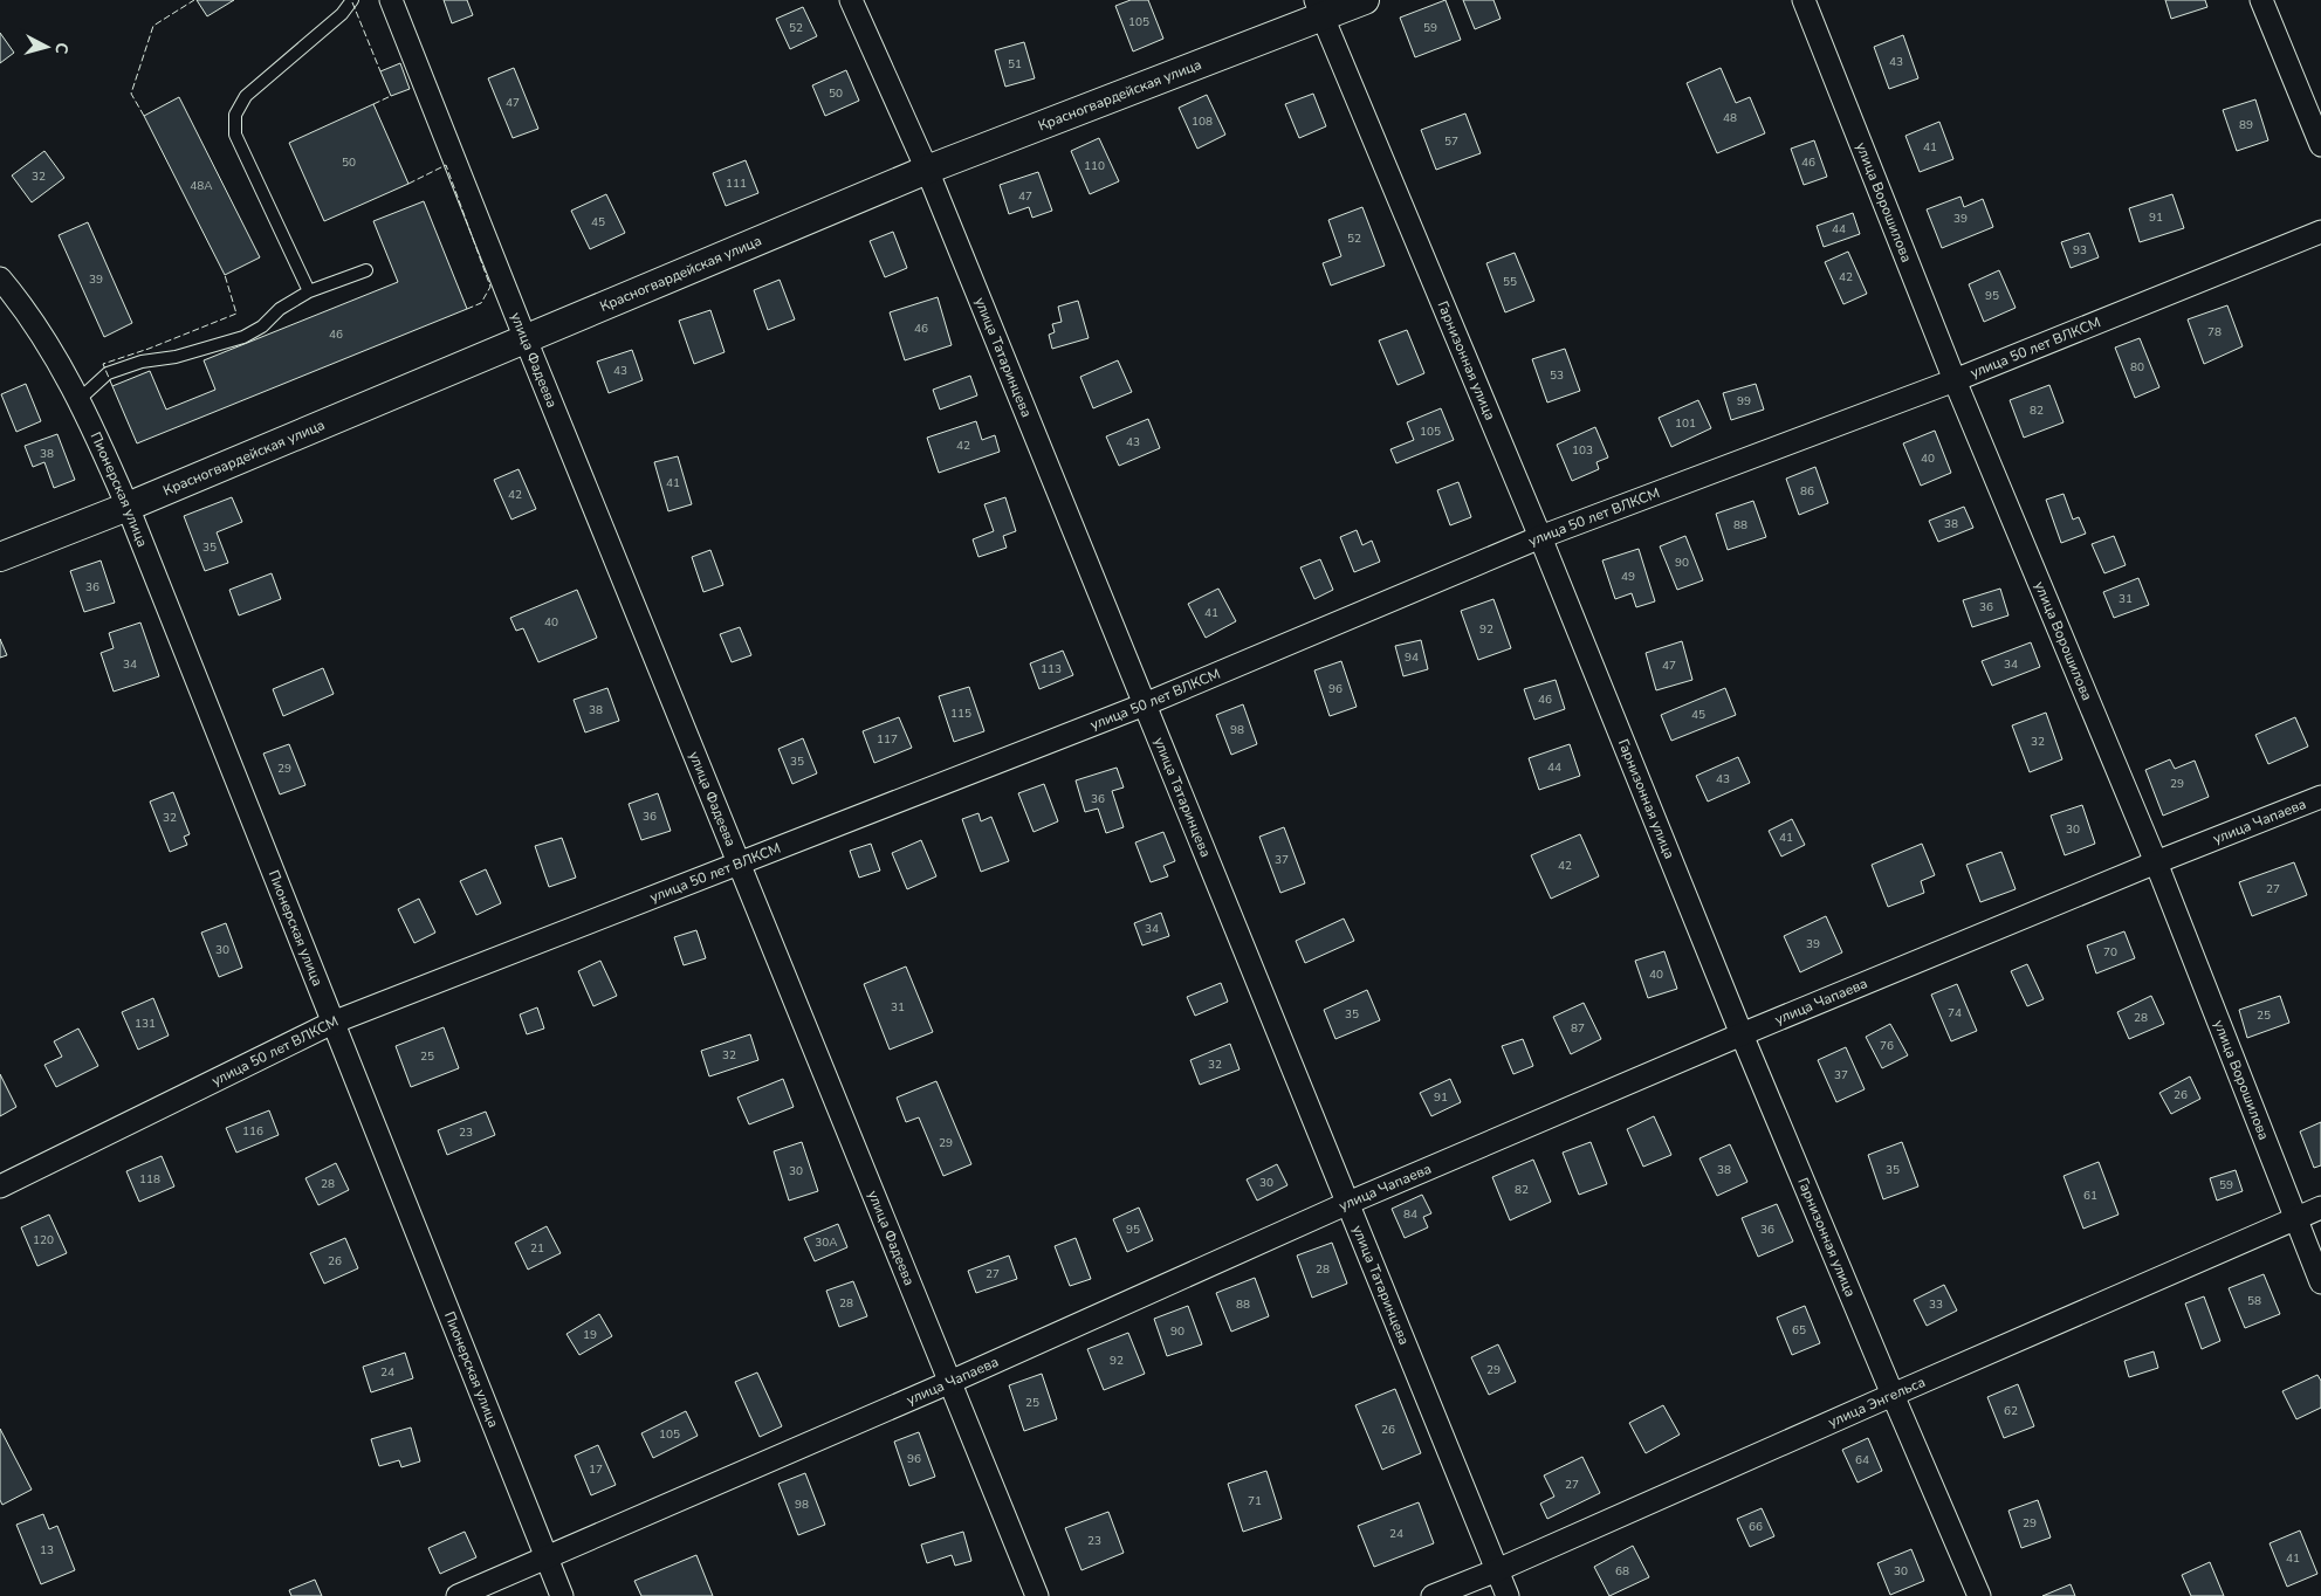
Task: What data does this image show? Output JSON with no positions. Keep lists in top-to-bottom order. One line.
{"streets":{"street":["Красногвардейская улица","улица Ворошилова","улица 50 лет ВЛКСМ","улица Татаринцева","улица Фадеева","Гарнизонная улица","Пионерская улица","улица Чапаева","улица Энгельса"]},"crossings":[["Красногвардейская улица","улица Татаринцева"],["Красногвардейская улица","улица Фадеева"],["Красногвардейская улица","Гарнизонная улица"],["Красногвардейская улица","Пионерская улица"],["улица Ворошилова","улица 50 лет ВЛКСМ"],["улица Ворошилова","улица Чапаева"],["улица Ворошилова","улица Энгельса"],["улица 50 лет ВЛКСМ","улица Татаринцева"],["улица 50 лет ВЛКСМ","улица Фадеева"],["улица 50 лет ВЛКСМ","Гарнизонная улица"],["улица 50 лет ВЛКСМ","Пионерская улица"],["улица Татаринцева","улица Чапаева"],["улица Татаринцева","улица Энгельса"],["улица Фадеева","улица Чапаева"],["Гарнизонная улица","улица Чапаева"],["Гарнизонная улица","улица Энгельса"],["Пионерская улица","улица Чапаева"]],"house_numbers":["105","52","59","43","51","50","47","48","108","89","57","41","50","46","110","32","111","48А","47","91","39","45","44","52","93","42","39","55","95","46","78","46","80","43","53","99","82","101","105","43","42","103","38","40","41","86","42","38","88","35","90","49","36","31","36","41","40","92","94","34","34","47","113","96","46","38","115","45","98","117","32","35","44","29","43","29","36","36","32","30","41","37","42","27","34","39","30","70","40","31","74","35","25","28","131","87","76","32","25","32","37","26","91","116","23","29","38","35","30","118","30","28","59","82","61","84","95","36","120","30А","21","26","28","27","58","28","88","33","65","90","19","92","29","24","25","62","26","105","96","64","17","27","71","98","29","66","24","23","13","41","68","30"],"north":"right"}
